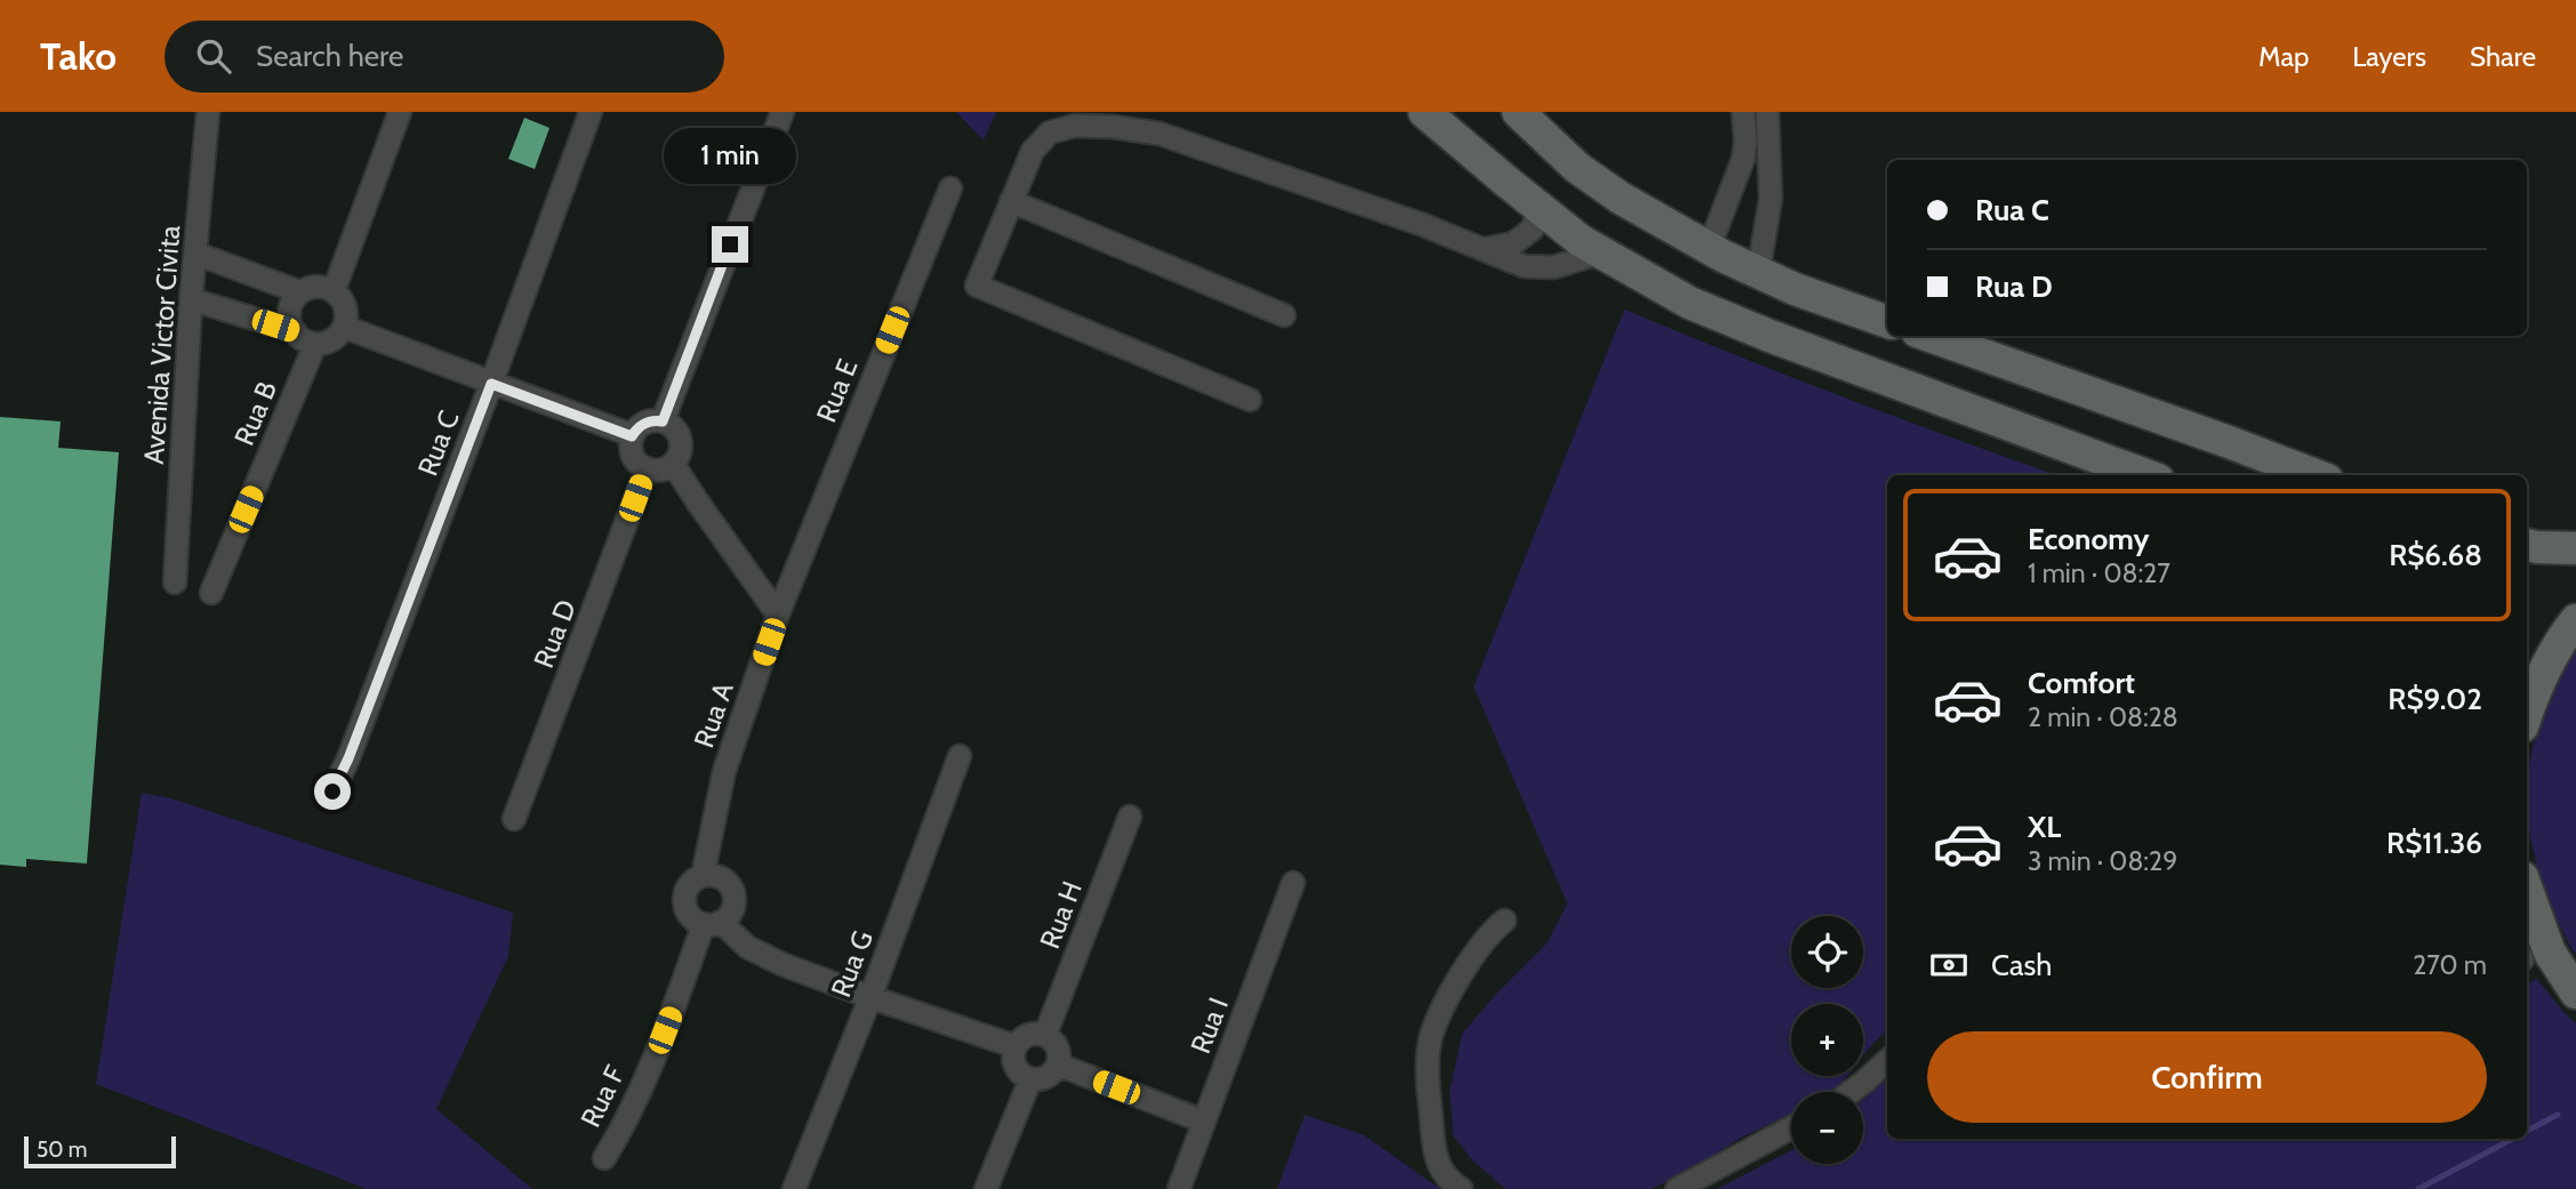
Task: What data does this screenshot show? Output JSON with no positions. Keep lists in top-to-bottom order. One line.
{"streets":{"street":["Avenida Victor Civita","Rua E","Rua B","Rua C","Rua D","Rua A","Rua H","Rua G","Rua I","Rua F"]},"crossings":[["Rua E","Rua A"],["Rua A","Rua F"]],"scale_bar":"50 m","page":{"header":"Tako","search":"Search here","nav":["Map","Layers","Share"],"bubble":"1 min","banner":["Rua C","Rua D"],"list":[{"name":"Economy","note":"1 min · 08:27","value":"R$6.68"},{"name":"Comfort","note":"2 min · 08:28","value":"R$9.02"},{"name":"XL","note":"3 min · 08:29","value":"R$11.36"}],"map_buttons":["+","−"],"pay":["Cash","270 m"],"buttons":"Confirm","scale":"50 m"}}
